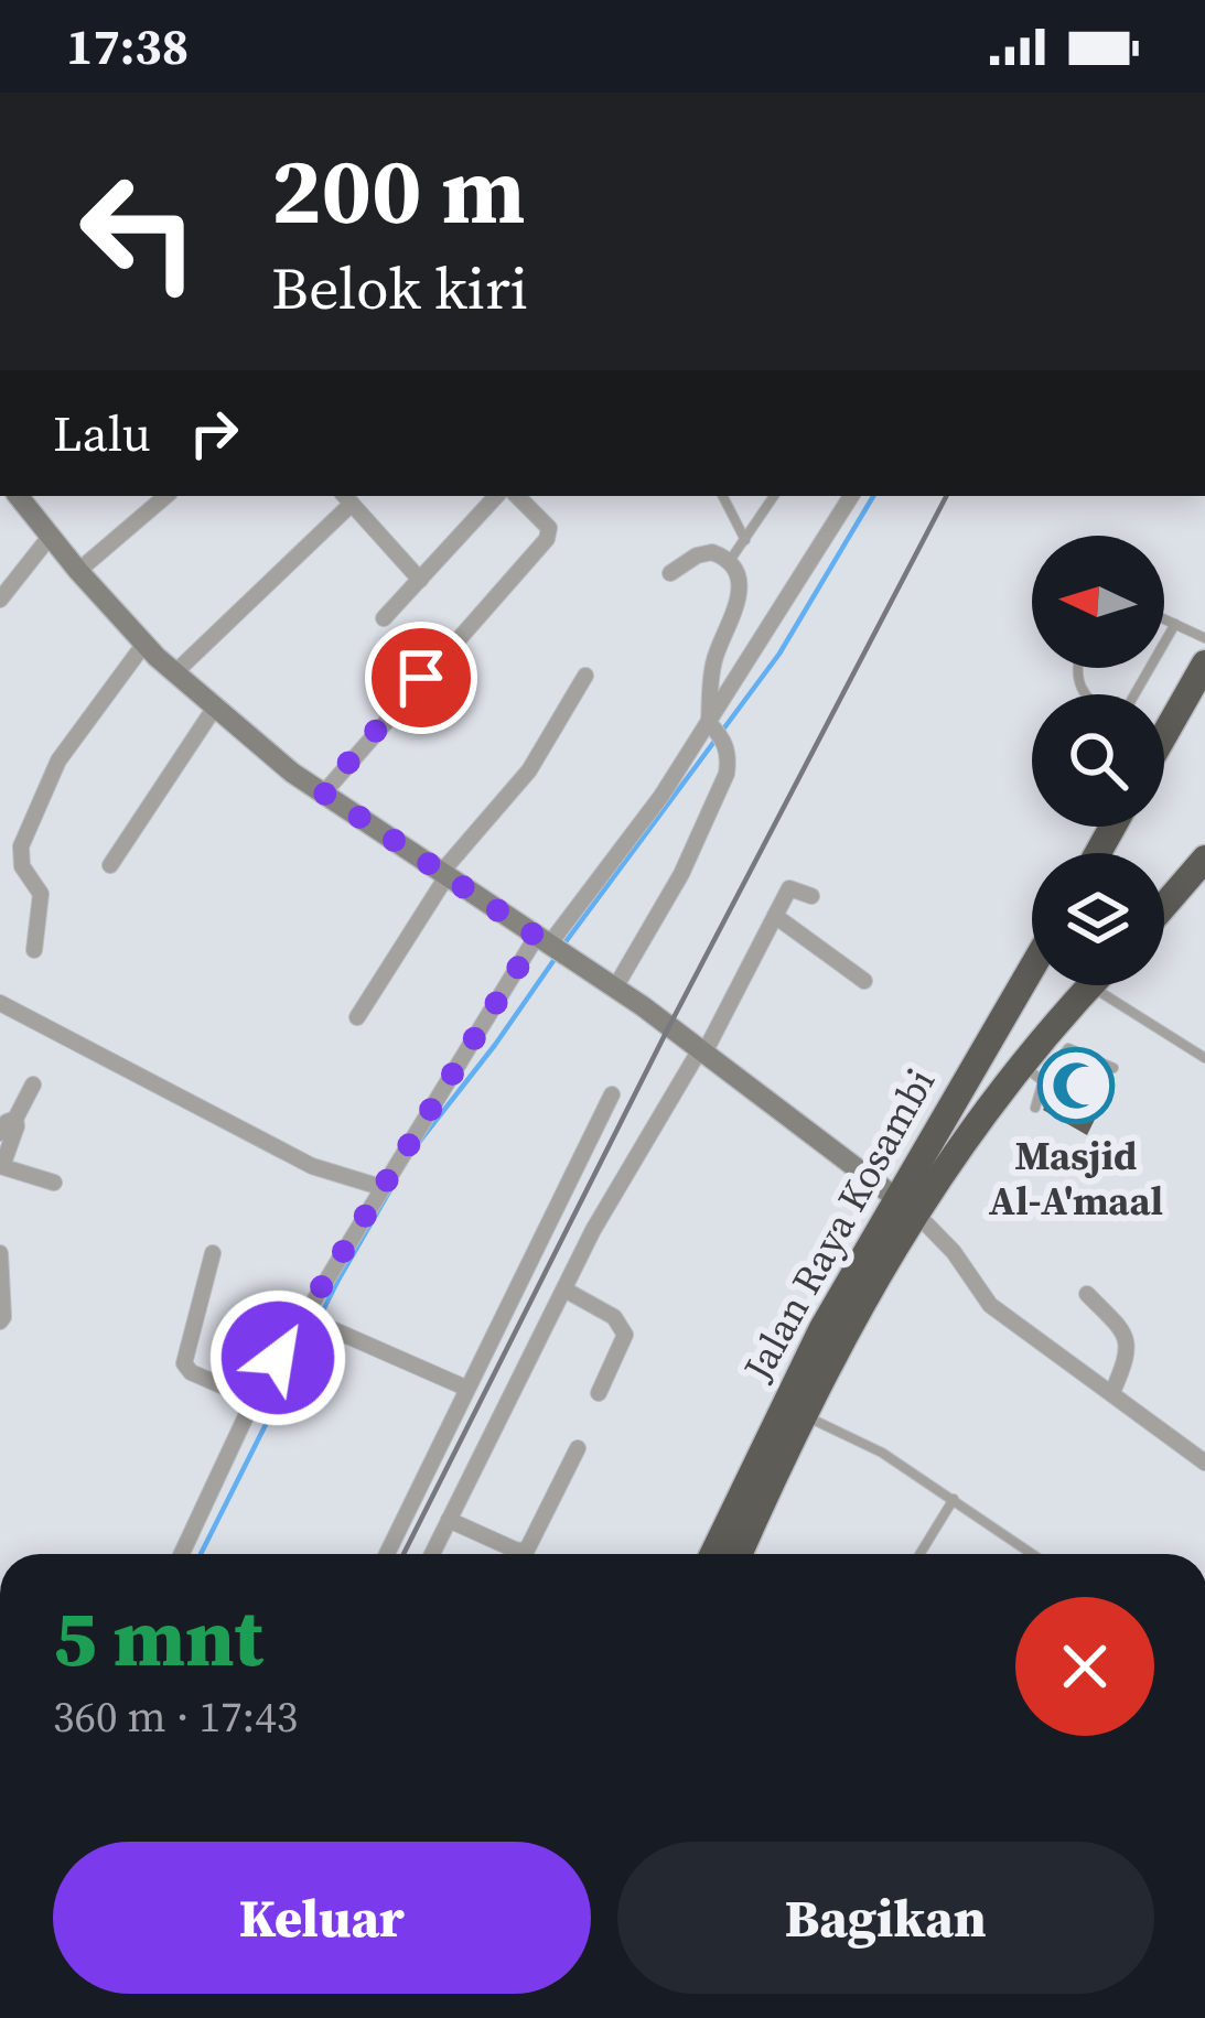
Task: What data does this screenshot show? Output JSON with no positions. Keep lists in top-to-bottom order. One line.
{"streets":{"highway":["Jalan Raya Kosambi"]},"places":{"mosque":["Masjid Al-A'maal"]},"north":"left","page":{"status":"17:38","turn":["200 m","Belok kiri"],"then":"Lalu","heading":["5 mnt","360 m · 17:43"],"buttons":["Keluar","Bagikan"]}}
